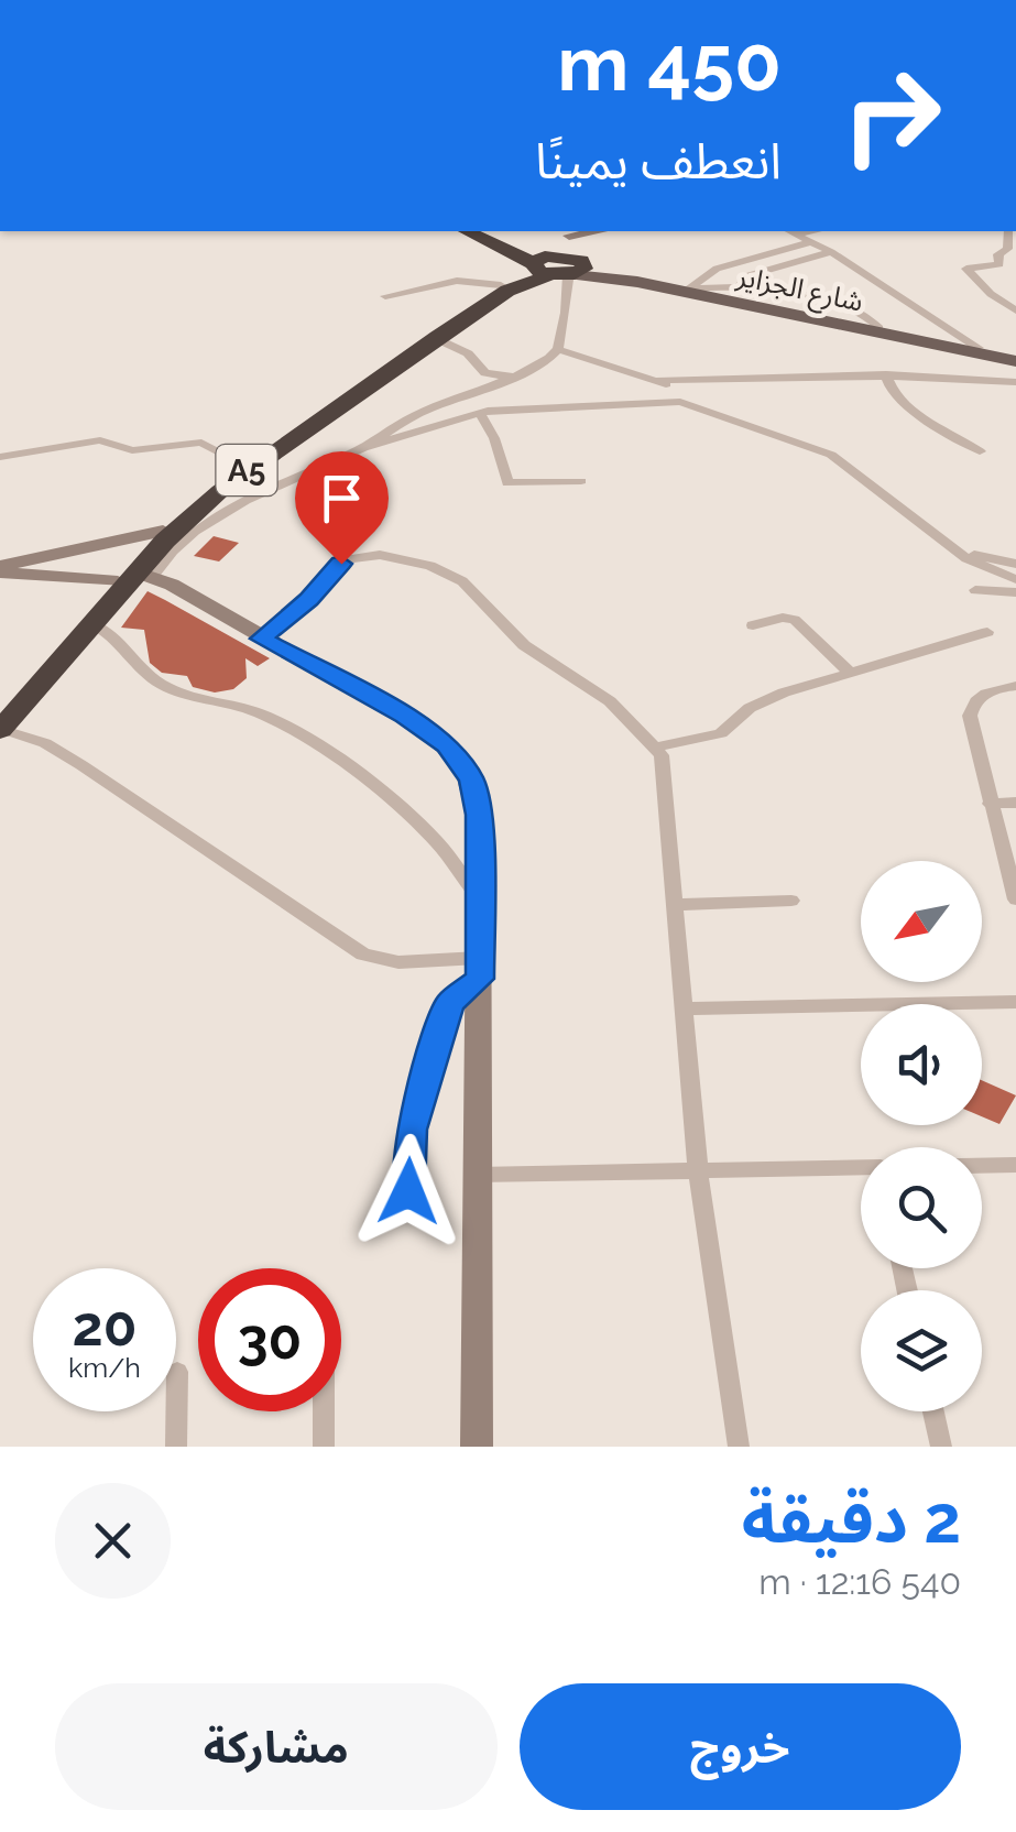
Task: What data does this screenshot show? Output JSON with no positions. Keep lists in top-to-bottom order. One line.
{"streets":{"highway":["A5"],"main road":["شارع الجزاير"]},"crossings":[["شارع الجزاير","A5"]],"north":"bottom left","page":{"turn":["450 m","انعطف يمينًا"],"speed":"20 km/h","limit":"30","heading":["2 دقيقة","540 m · 12:16"],"buttons":["خروج","مشاركة"]}}
